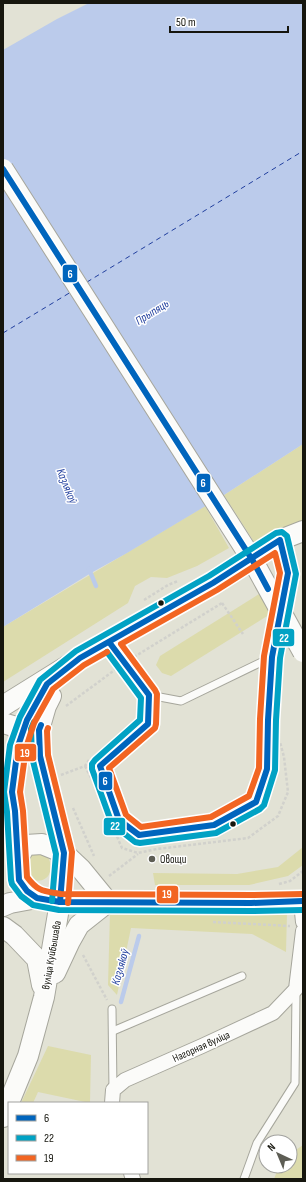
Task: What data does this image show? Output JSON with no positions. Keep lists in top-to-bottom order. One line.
{"streets":{"main road":["вуліца Куйбышава"],"street":["Нагорная вуліца"]},"water":["Прыпяць","Казлякоў"],"places":["Овощи"],"lines":["transit line 6","transit line 22","transit line 19"],"legend":["6","22","19"],"scale_bar":"50 m","north":"top left"}
